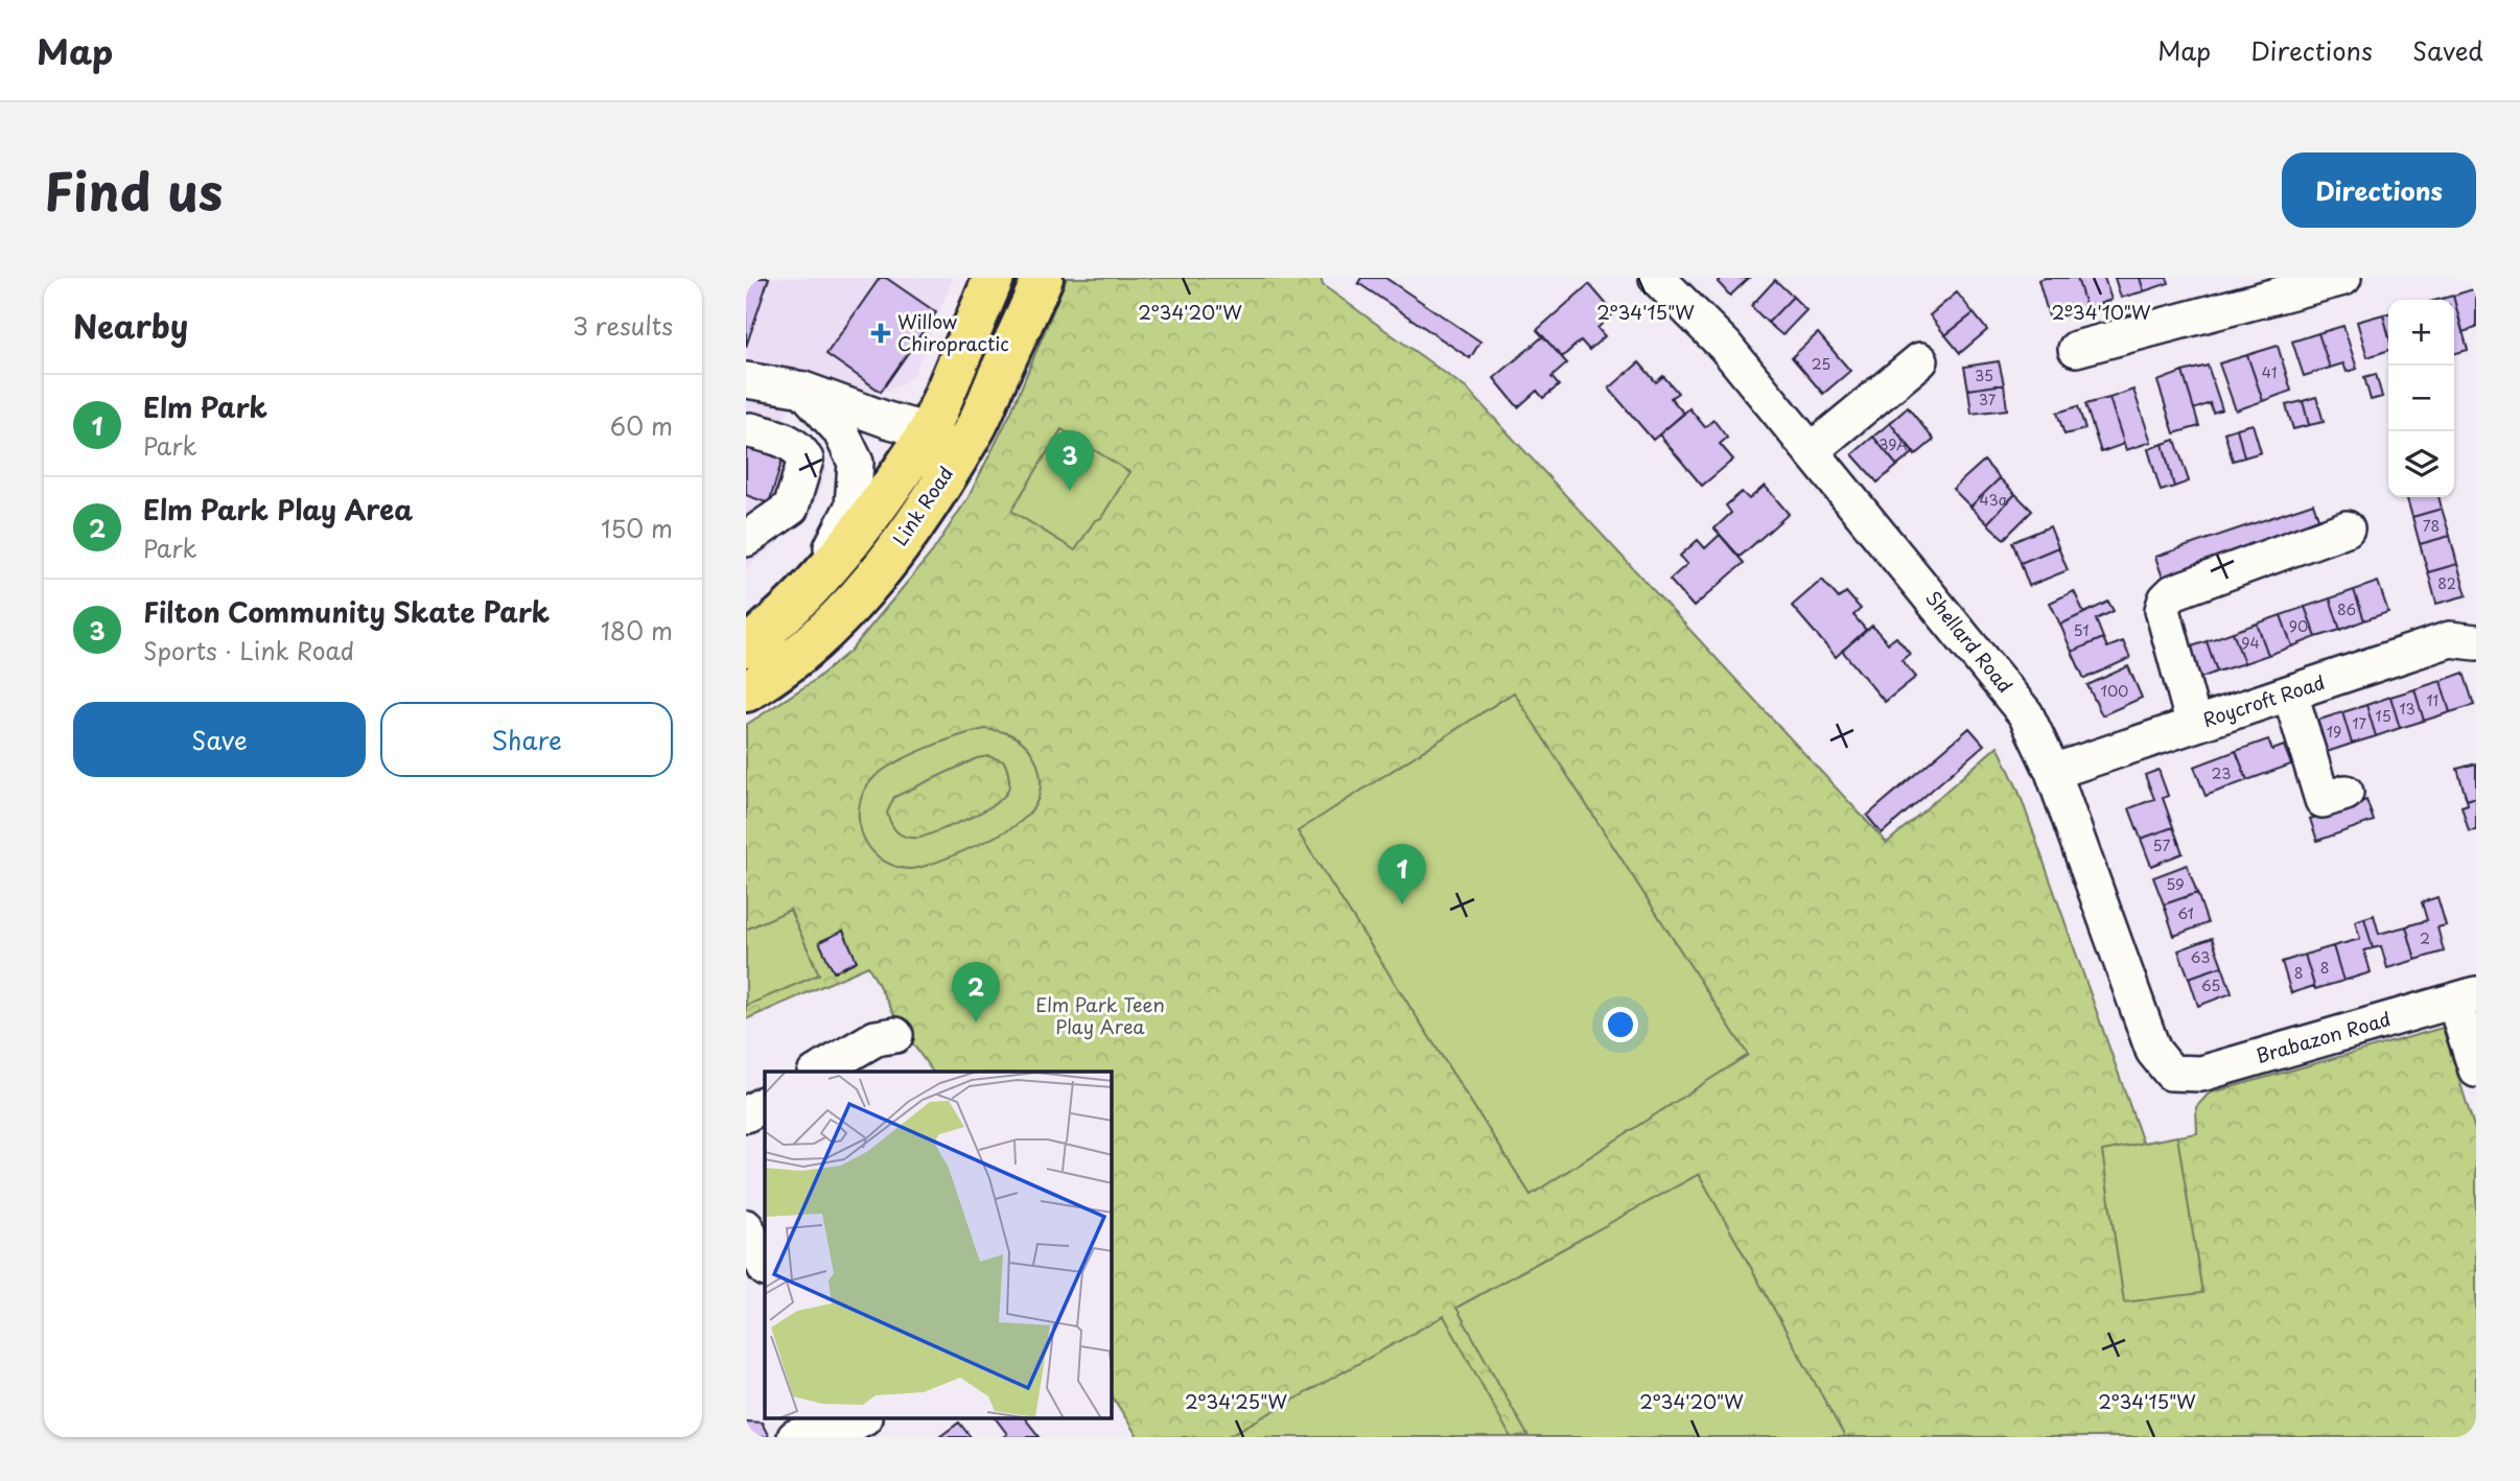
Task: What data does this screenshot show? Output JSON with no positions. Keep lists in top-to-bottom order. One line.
{"streets":{"main road":["Link Road"],"street":["Shellard Road","Roycroft Road","Brabazon Road"]},"crossings":[["Shellard Road","Roycroft Road"],["Shellard Road","Brabazon Road"]],"parks":["Elm Park Teen Play Area"],"places":{"health":["Willow Chiropractic"]},"house_numbers":["25","41","35","37","39A","43a","78","82","86","90","51","94","100","11","13","15","17","19","23","57","59","61","2","63","8","8","65"],"page":{"header":"Map","nav":["Map","Directions","Saved"],"title":"Find us","buttons":["Directions",["Save","Share"]],"heading":["Nearby","3 results"],"map_buttons":["+","−"],"list":[{"mark":"1","name":"Elm Park","note":"Park","value":"60 m"},{"mark":"2","name":"Elm Park Play Area","note":"Park","value":"150 m"},{"mark":"3","name":"Filton Community Skate Park","note":"Sports · Link Road","value":"180 m"}],"pins":["3","1","2"]},"coordinates":["2°34'10\"W","2°34'20\"W","2°34'15\"W","2°34'25\"W"]}
